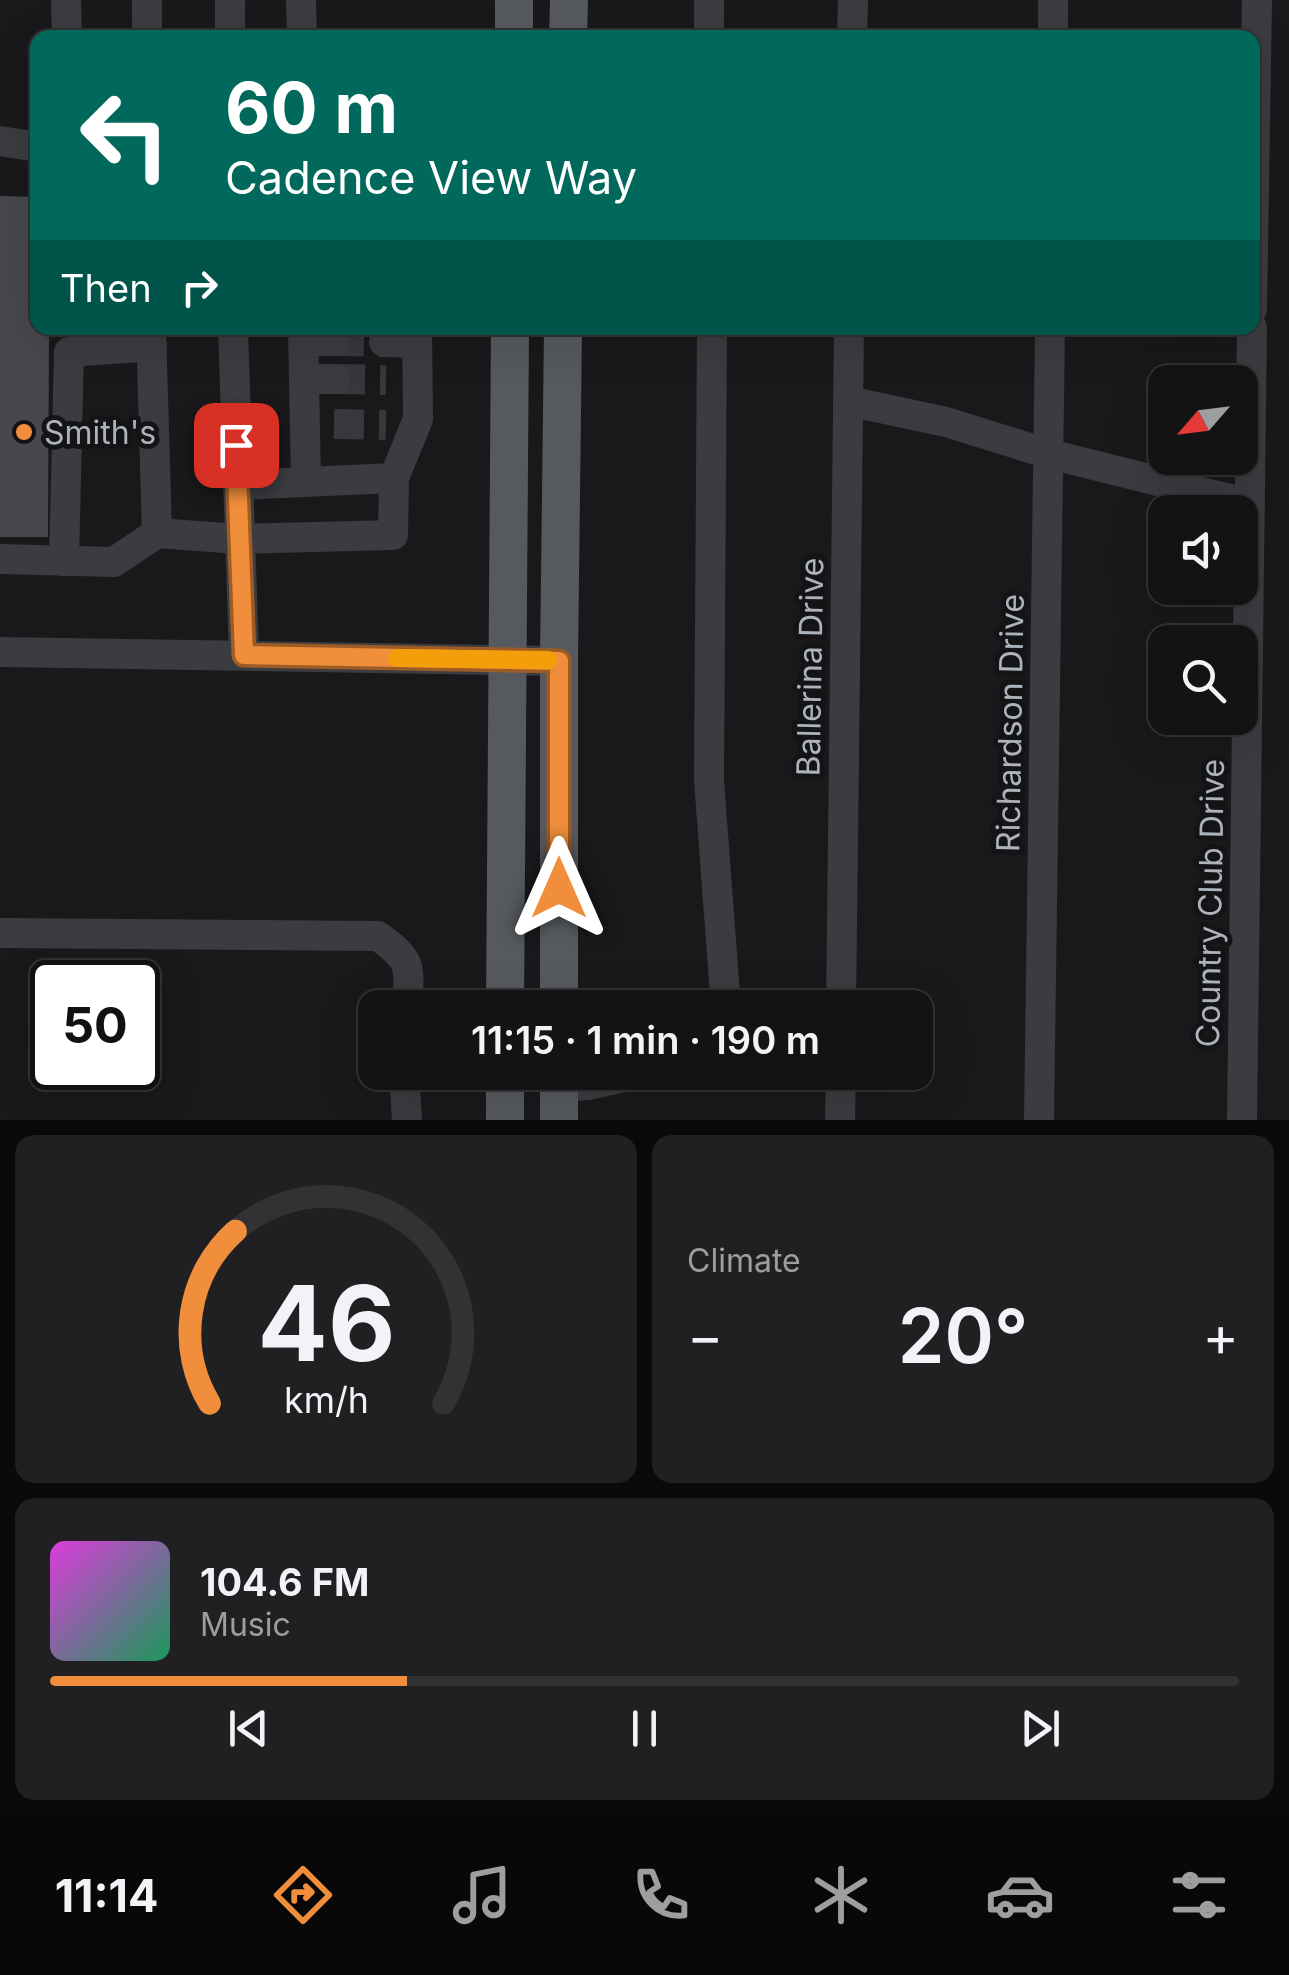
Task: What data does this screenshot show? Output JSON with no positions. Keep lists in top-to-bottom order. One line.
{"streets":{"street":["Ballerina Drive","Richardson Drive","Country Club Drive"]},"places":["Smith's"],"north":"bottom left","page":{"turn":["60 m","Cadence View Way"],"then":"Then","limit":"50","trip":"11:15 · 1 min · 190 m","tile":"Climate","heat":["−","20°","+"],"song":["104.6 FM","Music"],"tabs":"11:14","gauge":["46","km/h"]}}
